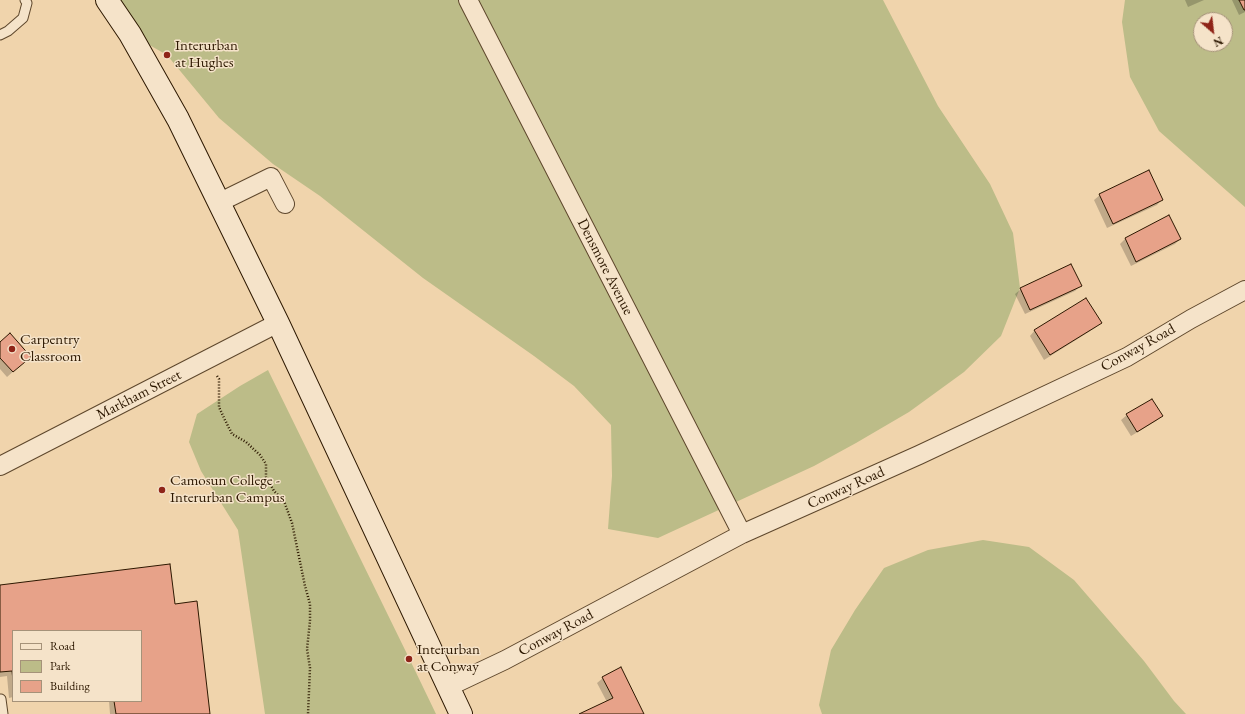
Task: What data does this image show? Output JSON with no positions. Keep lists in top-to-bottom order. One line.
{"streets":{"street":["Densmore Avenue","Conway Road","Markham Street"]},"crossings":[["Densmore Avenue","Conway Road"]],"places":["Interurban at Hughes","Carpentry Classroom","Camosun College - Interurban Campus","Interurban at Conway"],"legend":["Road","Park","Building"],"north":"bottom right"}
